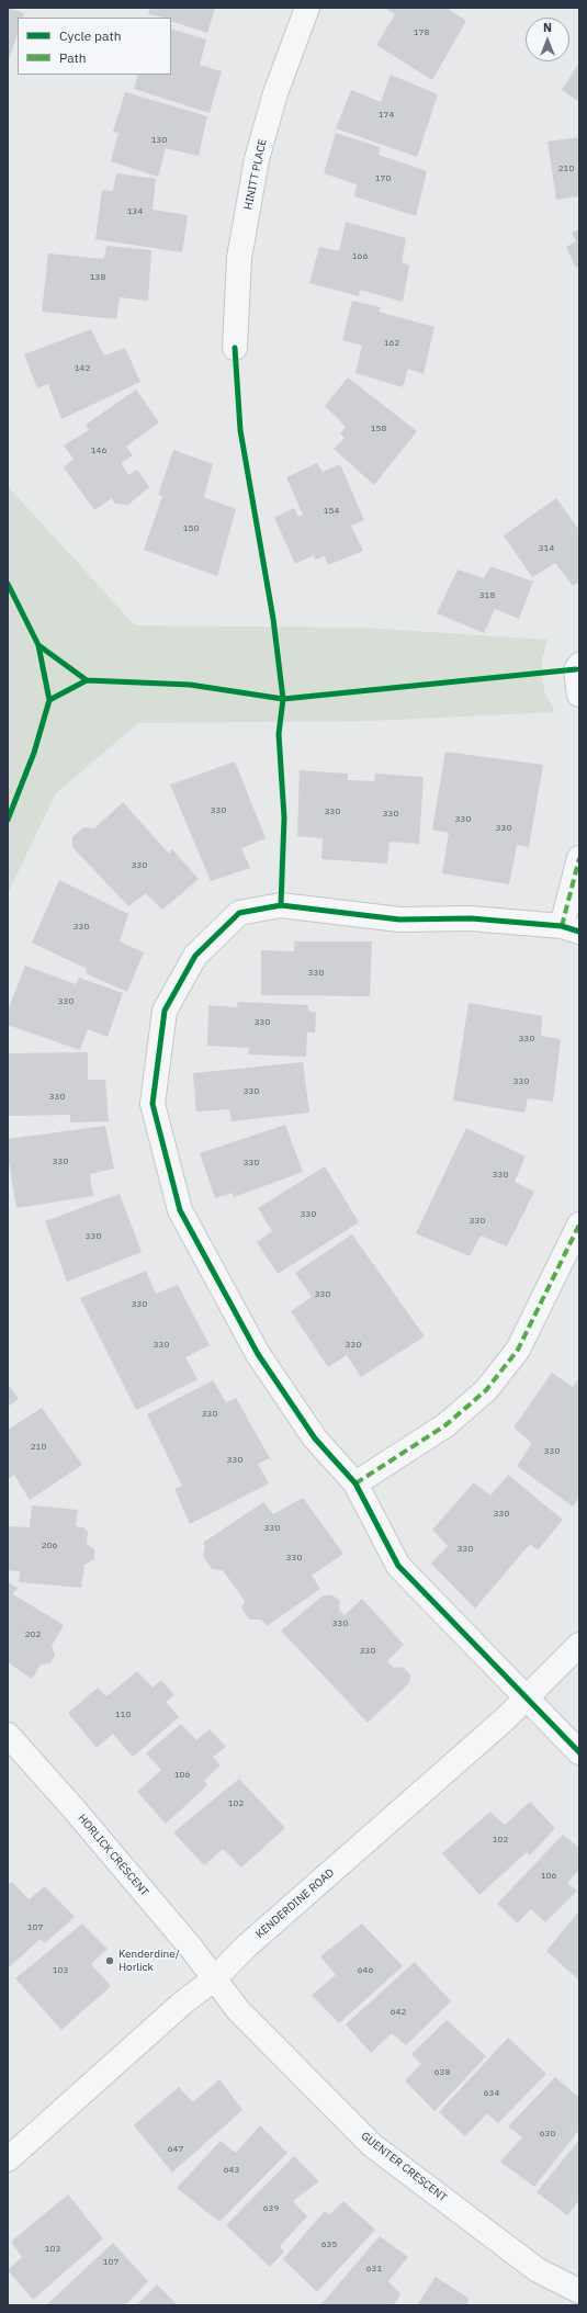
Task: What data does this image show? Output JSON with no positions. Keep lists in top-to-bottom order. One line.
{"streets":{"street":["HINITT PLACE","HORLICK CRESCENT","KENDERDINE ROAD","GUENTER CRESCENT"]},"crossings":[["HORLICK CRESCENT","KENDERDINE ROAD"],["HORLICK CRESCENT","GUENTER CRESCENT"],["KENDERDINE ROAD","GUENTER CRESCENT"]],"places":["Kenderdine/ Horlick"],"house_numbers":["178","174","130","210","170","134","166","138","162","142","158","146","154","150","314","318","330","330","330","330","330","330","330","330","330","330","330","330","330","330","330","330","330","330","330","330","330","330","330","330","330","210","330","330","330","330","206","330","330","330","202","330","110","106","102","102","106","107","103","646","642","638","634","630","647","643","639","635","103","107","631"],"legend":["Cycle path","Path"],"north":"top"}
